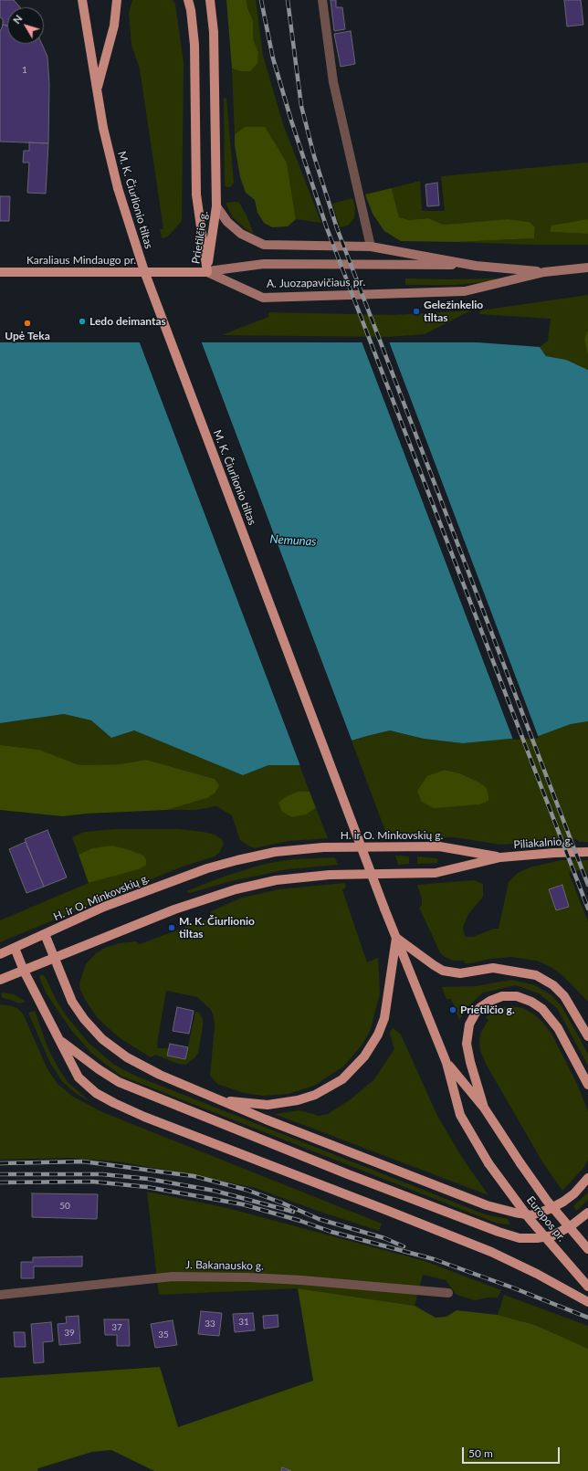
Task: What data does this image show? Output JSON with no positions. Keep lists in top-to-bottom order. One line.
{"streets":{"main road":["M. K. Čiurlionio tiltas","Prietilčio g.","Karaliaus Mindaugo pr.","A. Juozapavičiaus pr.","H. ir O. Minkovskių g.","Piliakalnio g.","Europos pr."],"street":["J. Bakanausko g."]},"crossings":[["Prietilčio g.","Karaliaus Mindaugo pr."],["Prietilčio g.","A. Juozapavičiaus pr."],["Karaliaus Mindaugo pr.","A. Juozapavičiaus pr."],["H. ir O. Minkovskių g.","Piliakalnio g."]],"water":["Nemunas"],"places":["Geležinkelio tiltas","Ledo deimantas","Upė Teka","M. K. Čiurlionio tiltas","Prietilčio g."],"house_numbers":["1","50","31","33","37","39","35"],"scale_bar":"50 m","north":"top left"}
